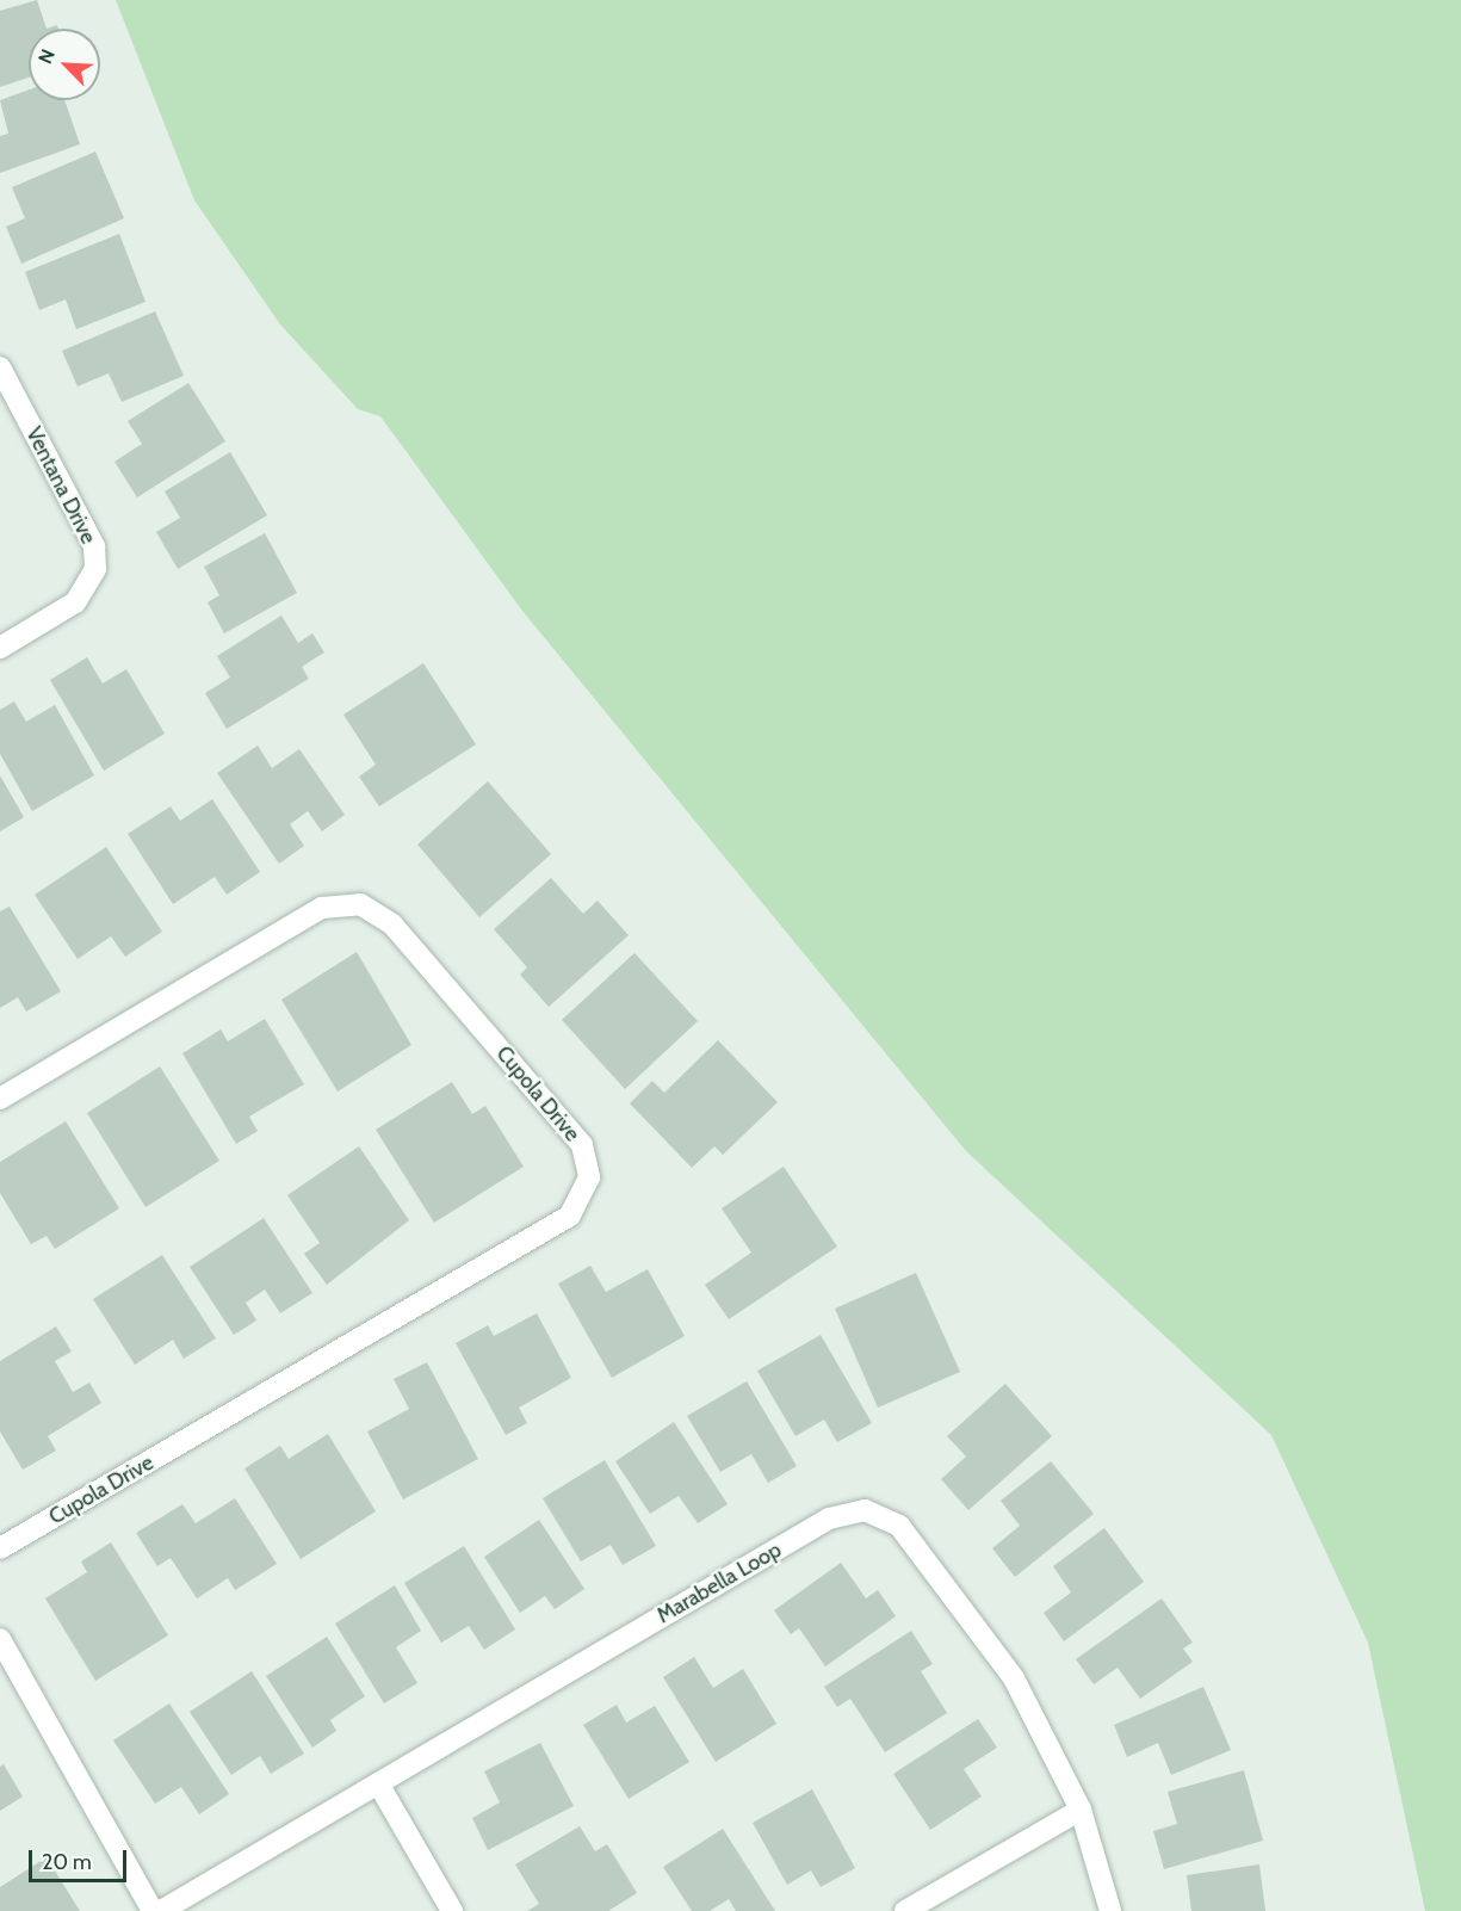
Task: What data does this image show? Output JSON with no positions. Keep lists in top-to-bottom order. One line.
{"streets":{"street":["Ventana Drive","Cupola Drive","Marabella Loop"]},"scale_bar":"20 m","north":"top left"}
